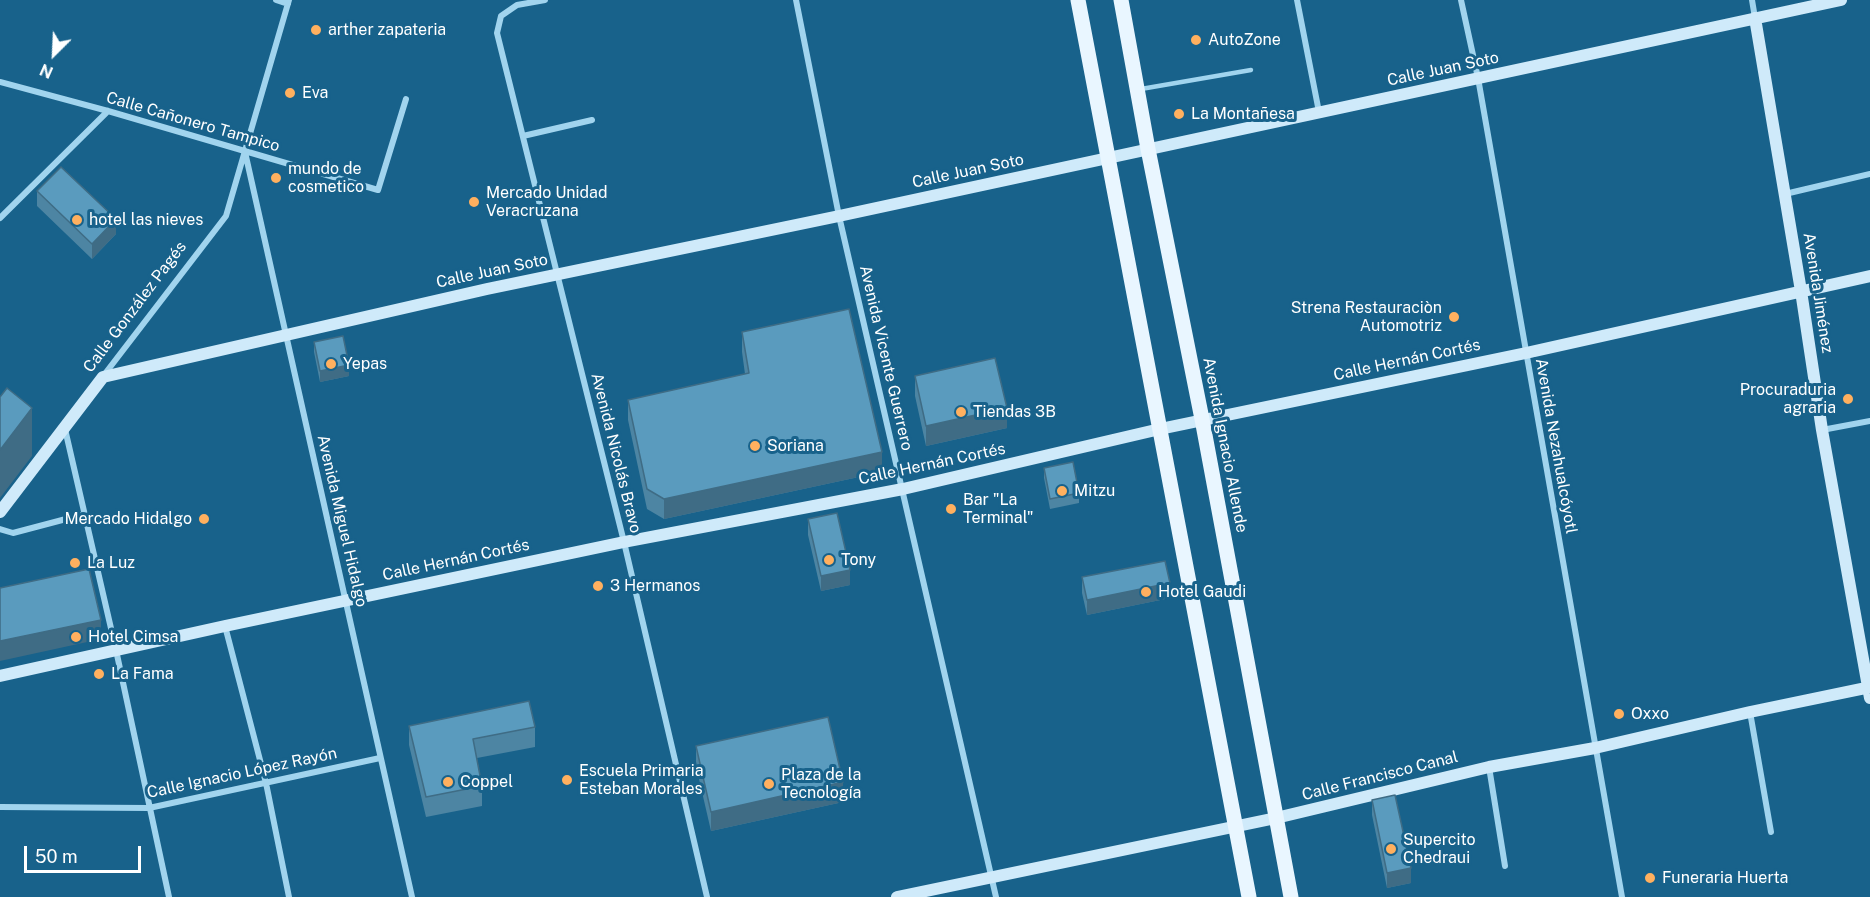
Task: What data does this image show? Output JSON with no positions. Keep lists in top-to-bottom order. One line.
{"streets":{"main road":["Avenida Ignacio Allende"],"street":["Calle Juan Soto","Calle Cañonero Tampico","Avenida Jiménez","Calle González Pagés","Avenida Vicente Guerrero","Calle Hernán Cortés","Avenida Nezahualcóyotl","Avenida Nicolás Bravo","Avenida Miguel Hidalgo","Calle Ignacio López Rayón","Calle Francisco Canal"]},"crossings":[["Calle Juan Soto","Avenida Jiménez"],["Calle Juan Soto","Calle González Pagés"],["Calle Juan Soto","Avenida Vicente Guerrero"],["Calle Juan Soto","Avenida Ignacio Allende"],["Calle Juan Soto","Avenida Nezahualcóyotl"],["Calle Juan Soto","Avenida Nicolás Bravo"],["Calle Juan Soto","Avenida Miguel Hidalgo"],["Calle Cañonero Tampico","Calle González Pagés"],["Calle Cañonero Tampico","Avenida Miguel Hidalgo"],["Avenida Jiménez","Calle Hernán Cortés"],["Avenida Jiménez","Calle Francisco Canal"],["Calle González Pagés","Avenida Miguel Hidalgo"],["Avenida Vicente Guerrero","Calle Hernán Cortés"],["Avenida Vicente Guerrero","Calle Francisco Canal"],["Calle Hernán Cortés","Avenida Ignacio Allende"],["Calle Hernán Cortés","Avenida Nezahualcóyotl"],["Calle Hernán Cortés","Avenida Nicolás Bravo"],["Calle Hernán Cortés","Avenida Miguel Hidalgo"],["Avenida Ignacio Allende","Calle Francisco Canal"],["Avenida Nezahualcóyotl","Calle Francisco Canal"],["Avenida Miguel Hidalgo","Calle Ignacio López Rayón"]],"places":["arther zapateria","AutoZone","Eva","La Montañesa","mundo de cosmetico","Mercado Unidad Veracruzana","hotel las nieves","Strena Restauraciòn Automotriz","Yepas","Procuraduria agraria","Tiendas 3B","Soriana","Mitzu","Bar \"La Terminal\"","Mercado Hidalgo","Tony","La Luz","3 Hermanos","Hotel Gaudi","Hotel Cimsa","La Fama","Oxxo","Escuela Primaria Esteban Morales","Coppel","Plaza de la Tecnología","Supercito Chedraui","Funeraria Huerta"],"scale_bar":"50 m","north":"bottom left"}
